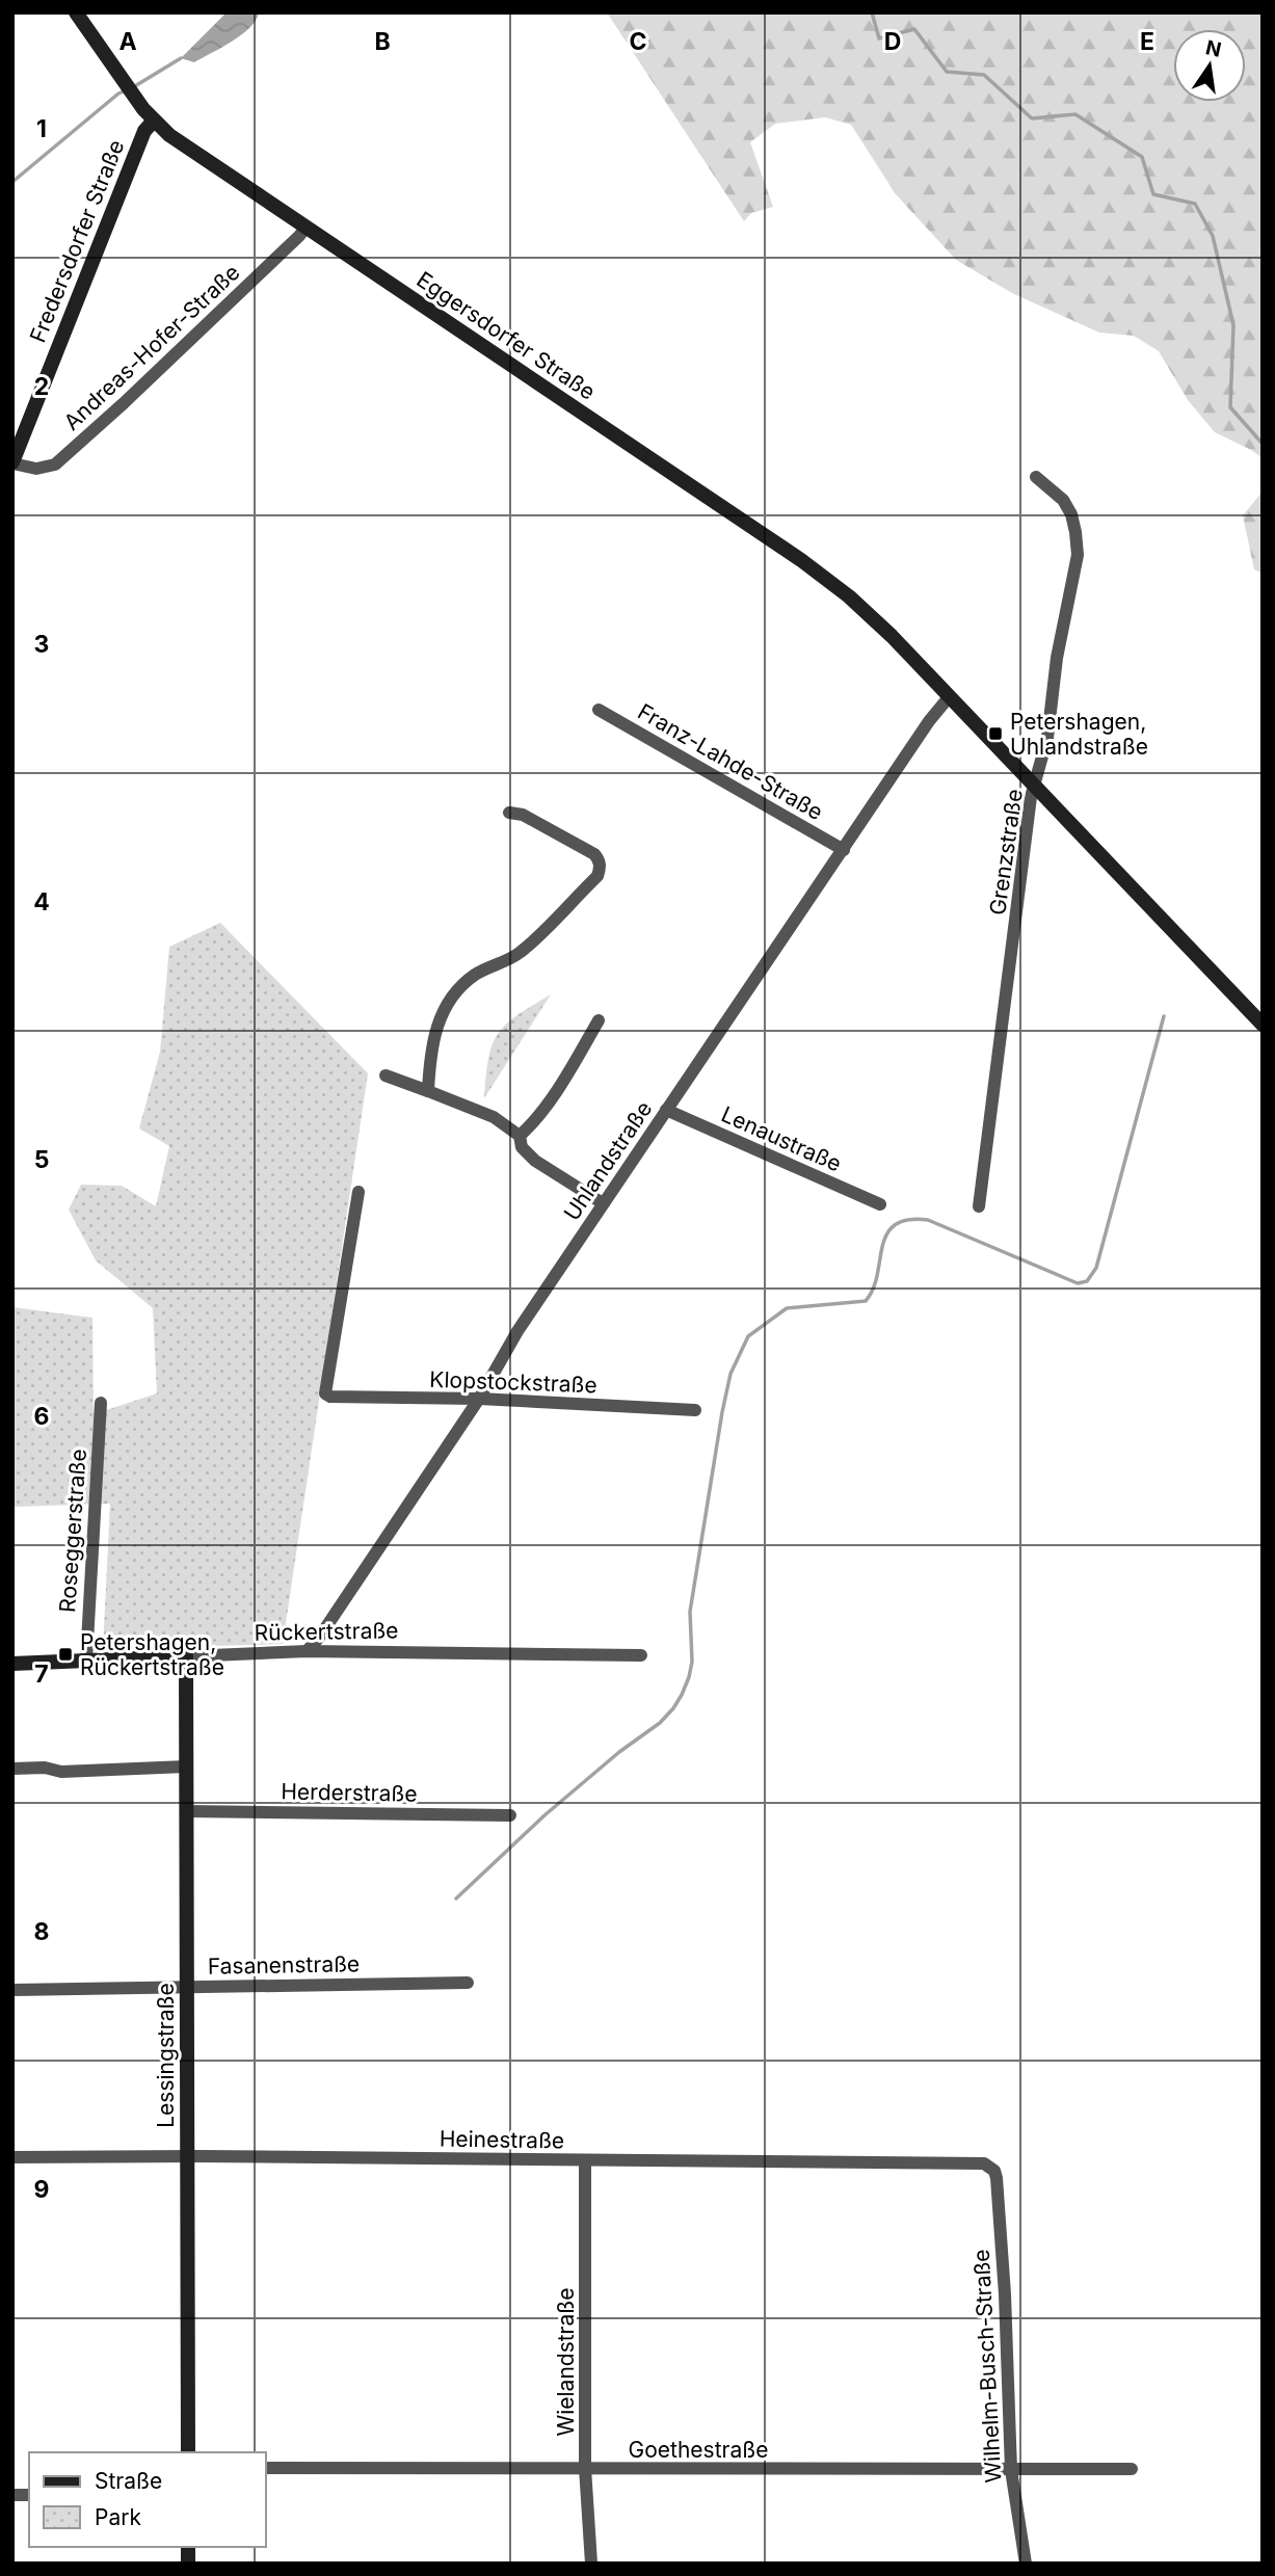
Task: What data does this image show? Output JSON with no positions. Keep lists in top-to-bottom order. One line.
{"streets":{"main road":["Fredersdorfer Straße","Eggersdorfer Straße","Rückertstraße","Lessingstraße"],"street":["Andreas-Hofer-Straße","Franz-Lahde-Straße","Grenzstraße","Lenaustraße","Uhlandstraße","Klopstockstraße","Roseggerstraße","Herderstraße","Fasanenstraße","Heinestraße","Wielandstraße","Wilhelm-Busch-Straße","Goethestraße"]},"crossings":[["Fredersdorfer Straße","Eggersdorfer Straße"],["Fredersdorfer Straße","Andreas-Hofer-Straße"],["Eggersdorfer Straße","Andreas-Hofer-Straße"],["Eggersdorfer Straße","Grenzstraße"],["Eggersdorfer Straße","Uhlandstraße"],["Franz-Lahde-Straße","Uhlandstraße"],["Lenaustraße","Uhlandstraße"],["Uhlandstraße","Klopstockstraße"],["Uhlandstraße","Rückertstraße"],["Roseggerstraße","Rückertstraße"],["Rückertstraße","Lessingstraße"],["Herderstraße","Lessingstraße"],["Fasanenstraße","Lessingstraße"],["Lessingstraße","Heinestraße"],["Heinestraße","Wielandstraße"],["Heinestraße","Wilhelm-Busch-Straße"],["Wielandstraße","Goethestraße"],["Wilhelm-Busch-Straße","Goethestraße"]],"places":{"transit":["Petershagen, Uhlandstraße","Petershagen, Rückertstraße"]},"legend":["Straße","Park"],"north":"top","grid":{"columns":["A","B","C","D","E"],"rows":["1","2","3","4","5","6","7","8","9"]}}
